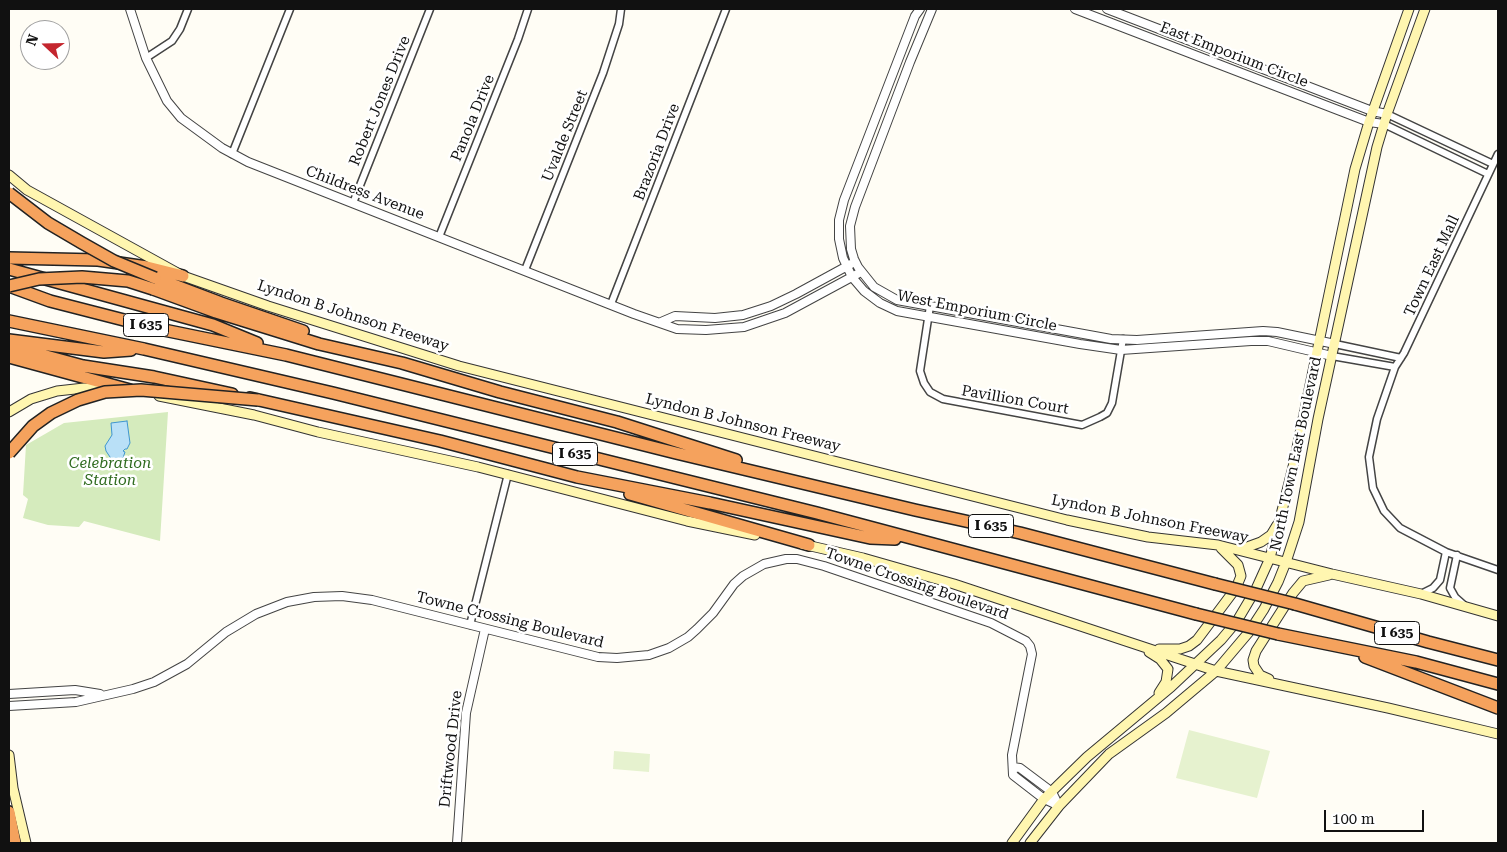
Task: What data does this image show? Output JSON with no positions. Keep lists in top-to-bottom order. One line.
{"streets":{"highway":["I 635"],"main road":["Lyndon B Johnson Freeway","North Town East Boulevard"],"street":["East Emporium Circle","Robert Jones Drive","Panola Drive","Uvalde Street","Brazoria Drive","Childress Avenue","Town East Mall","West Emporium Circle","Pavillion Court","Towne Crossing Boulevard","Driftwood Drive"]},"crossings":[["East Emporium Circle","North Town East Boulevard"],["Robert Jones Drive","Childress Avenue"],["Panola Drive","Childress Avenue"],["Uvalde Street","Childress Avenue"],["Brazoria Drive","Childress Avenue"],["Childress Avenue","West Emporium Circle"],["West Emporium Circle","Pavillion Court"],["West Emporium Circle","North Town East Boulevard"],["Lyndon B Johnson Freeway","North Town East Boulevard"],["Towne Crossing Boulevard","Driftwood Drive"]],"parks":["Celebration Station"],"scale_bar":"100 m","north":"left"}
